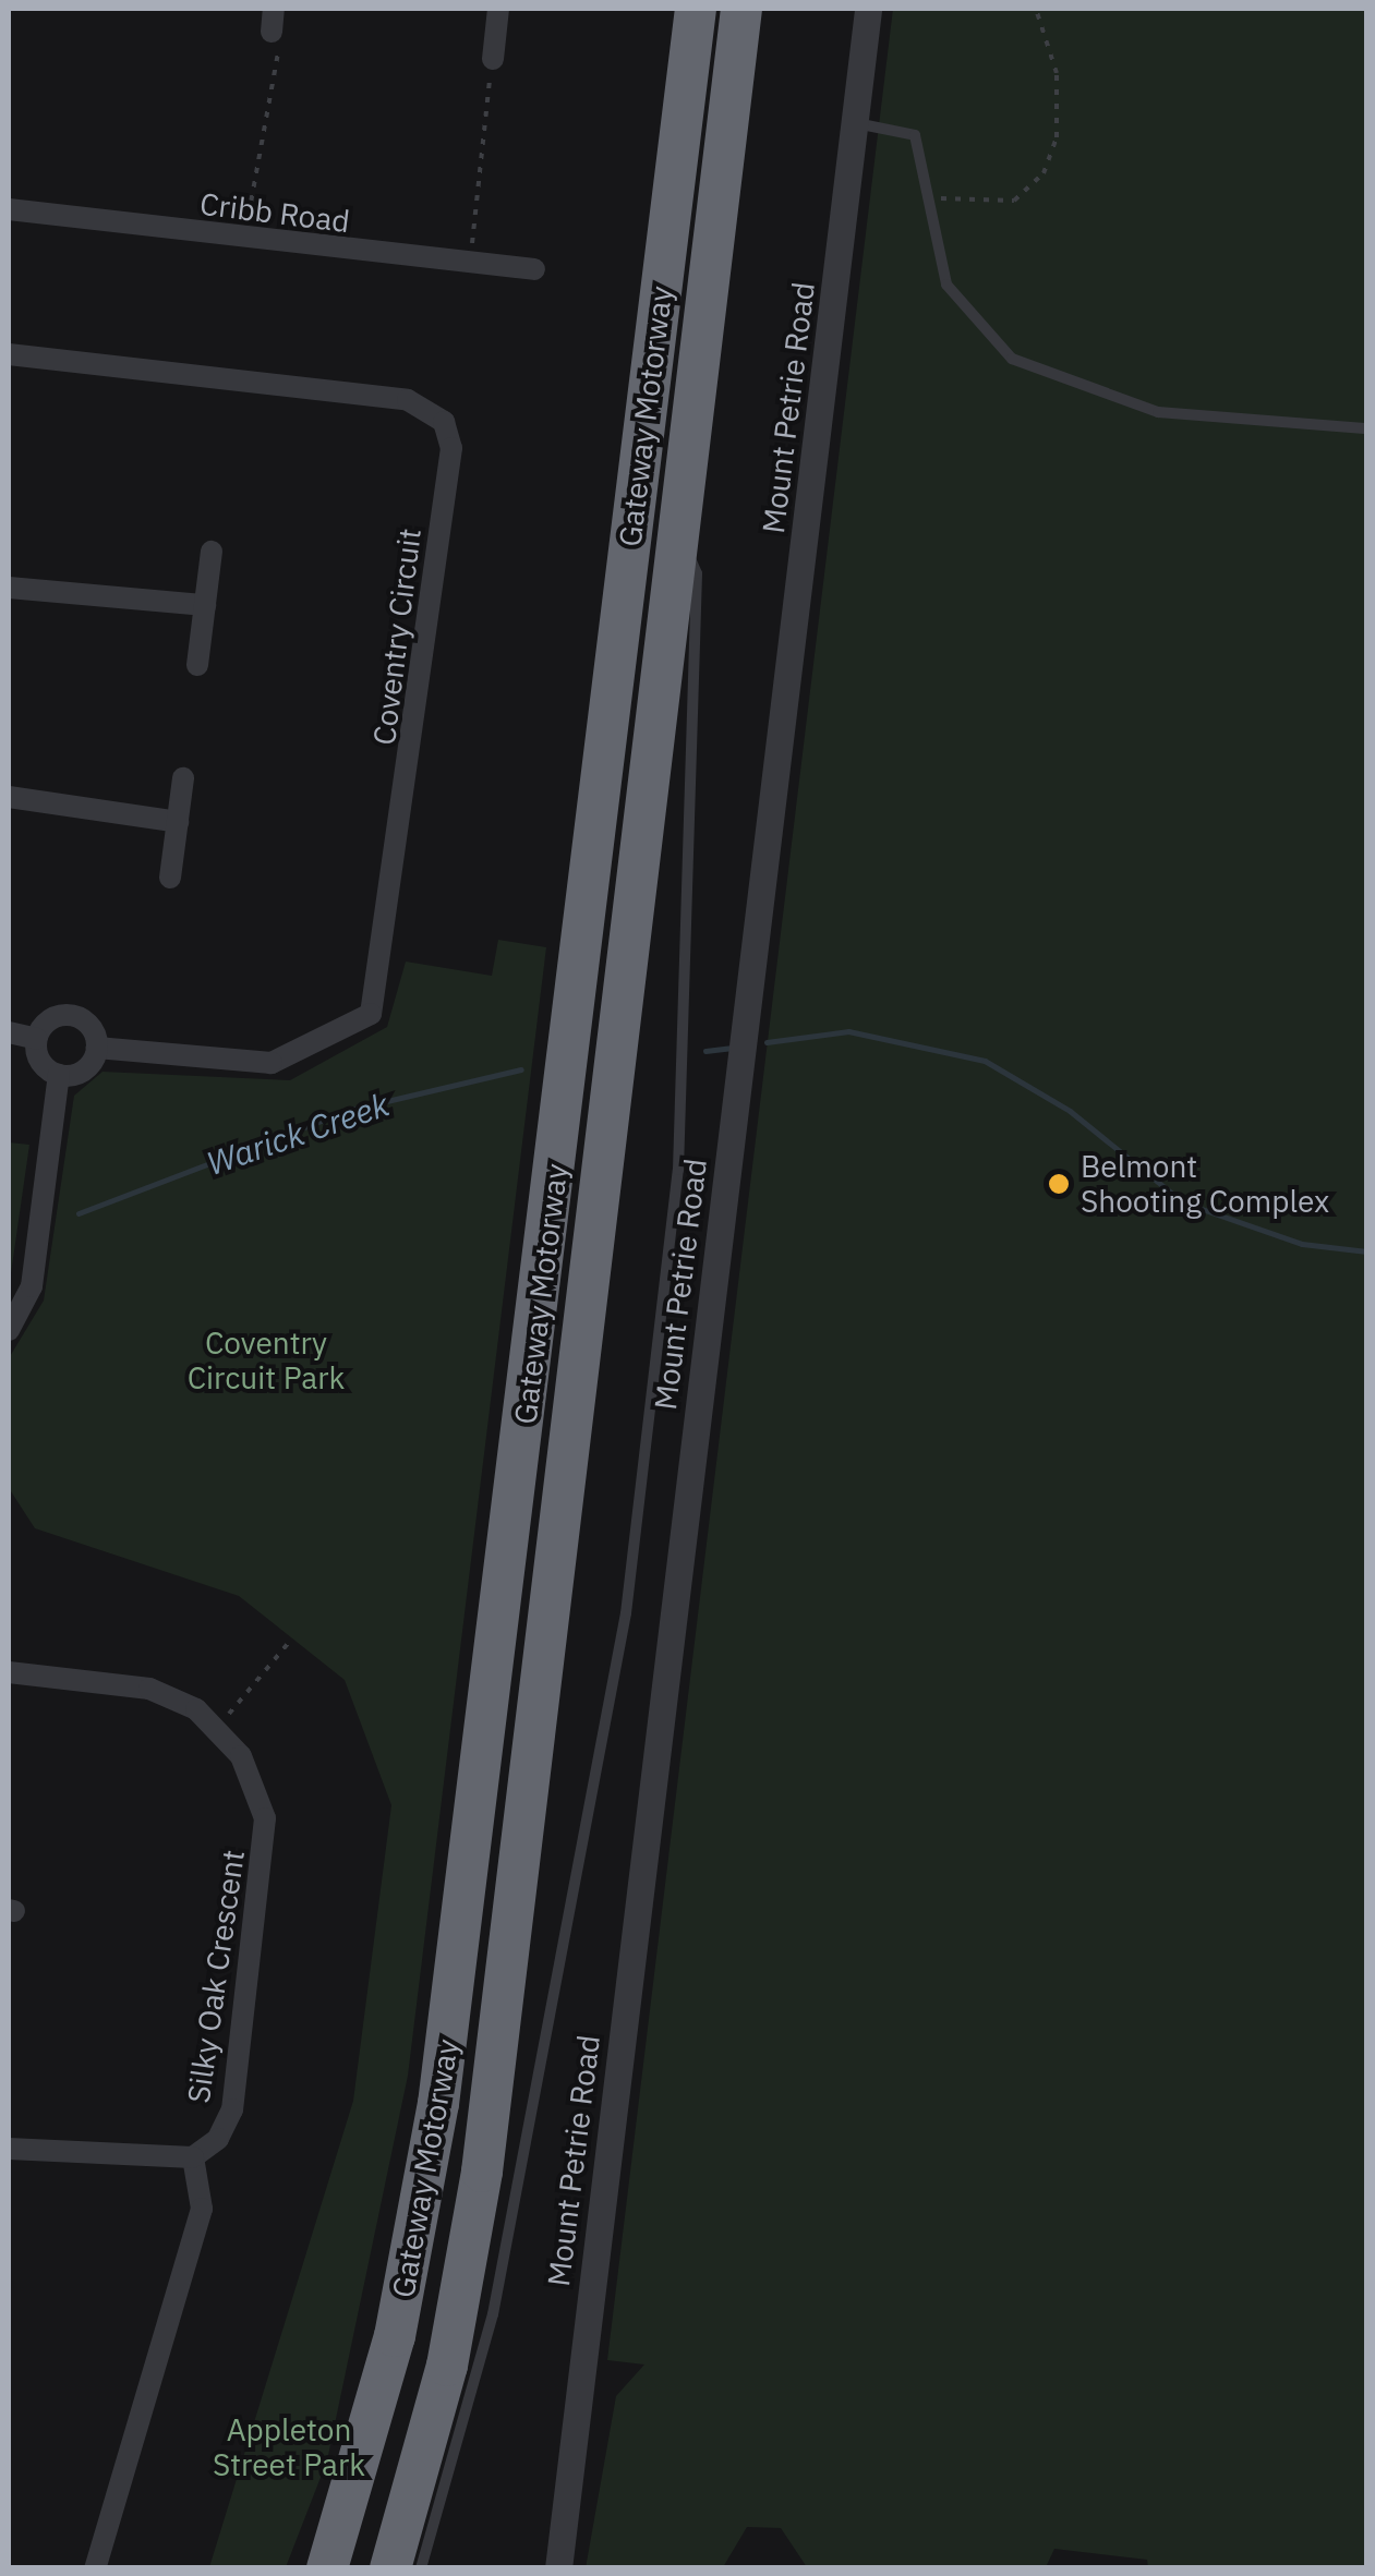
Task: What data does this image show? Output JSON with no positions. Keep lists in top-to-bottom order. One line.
{"streets":{"highway":["Gateway Motorway"],"street":["Cribb Road","Mount Petrie Road","Coventry Circuit","Silky Oak Crescent"]},"water":["Warick Creek"],"parks":["Coventry Circuit Park","Appleton Street Park"],"places":["Belmont Shooting Complex"]}
